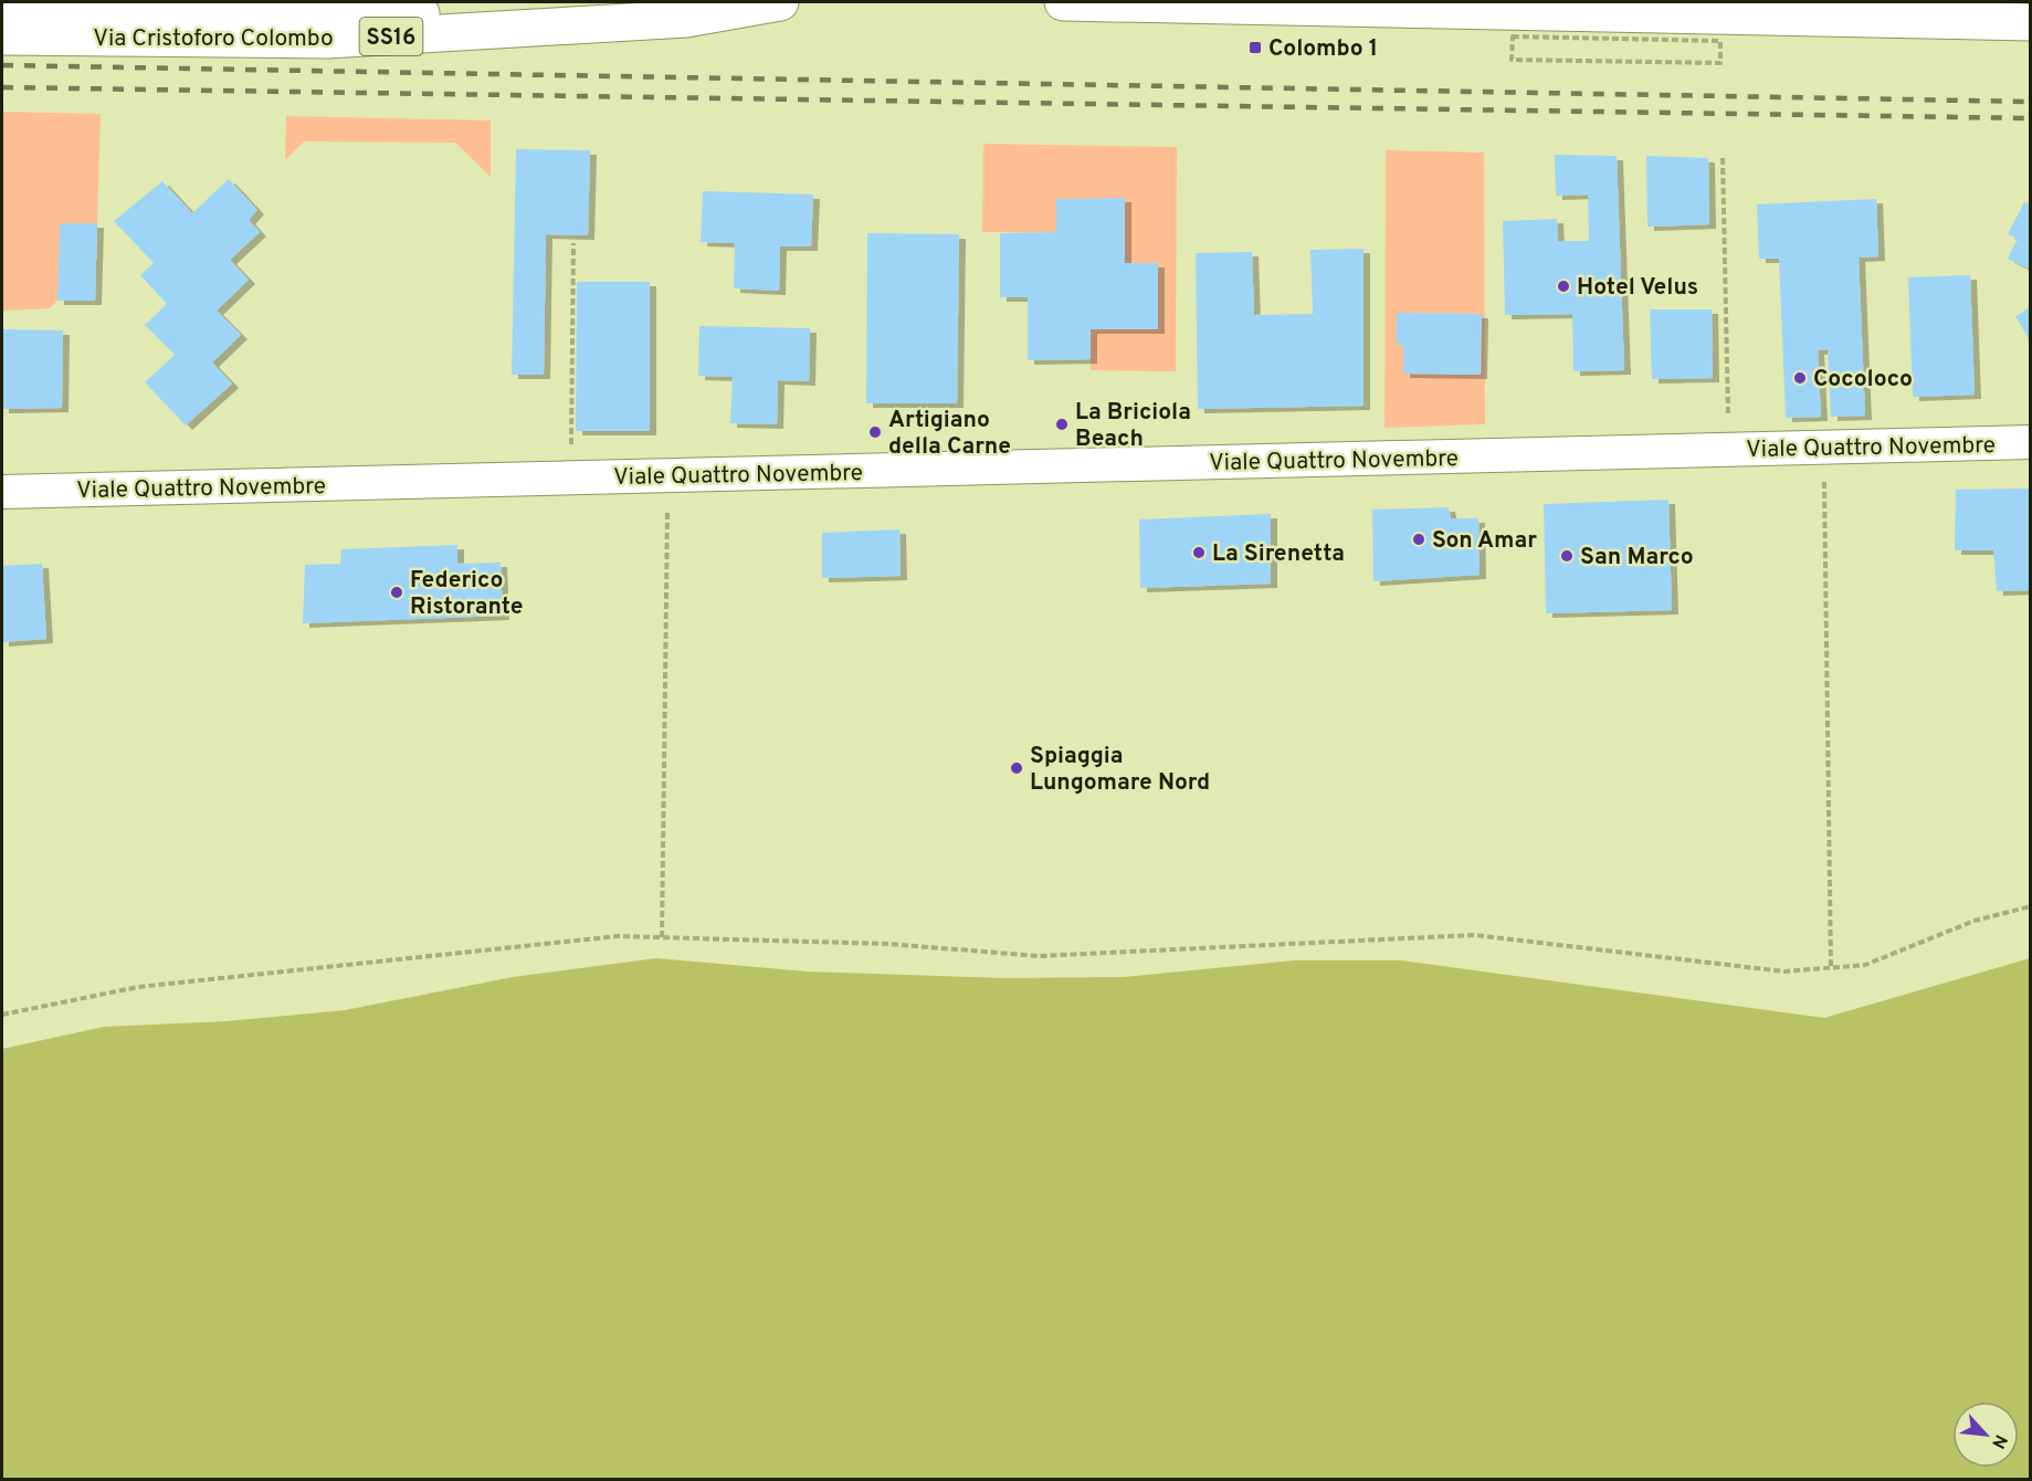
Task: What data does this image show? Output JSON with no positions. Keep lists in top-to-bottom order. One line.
{"streets":{"main road":["SS16","Via Cristoforo Colombo"],"street":["Viale Quattro Novembre"]},"places":{"transit":["Colombo 1"],"other":["Hotel Velus","Cocoloco","La Briciola Beach","Artigiano della Carne","Son Amar","La Sirenetta","San Marco","Federico Ristorante","Spiaggia Lungomare Nord"]},"north":"bottom right"}
